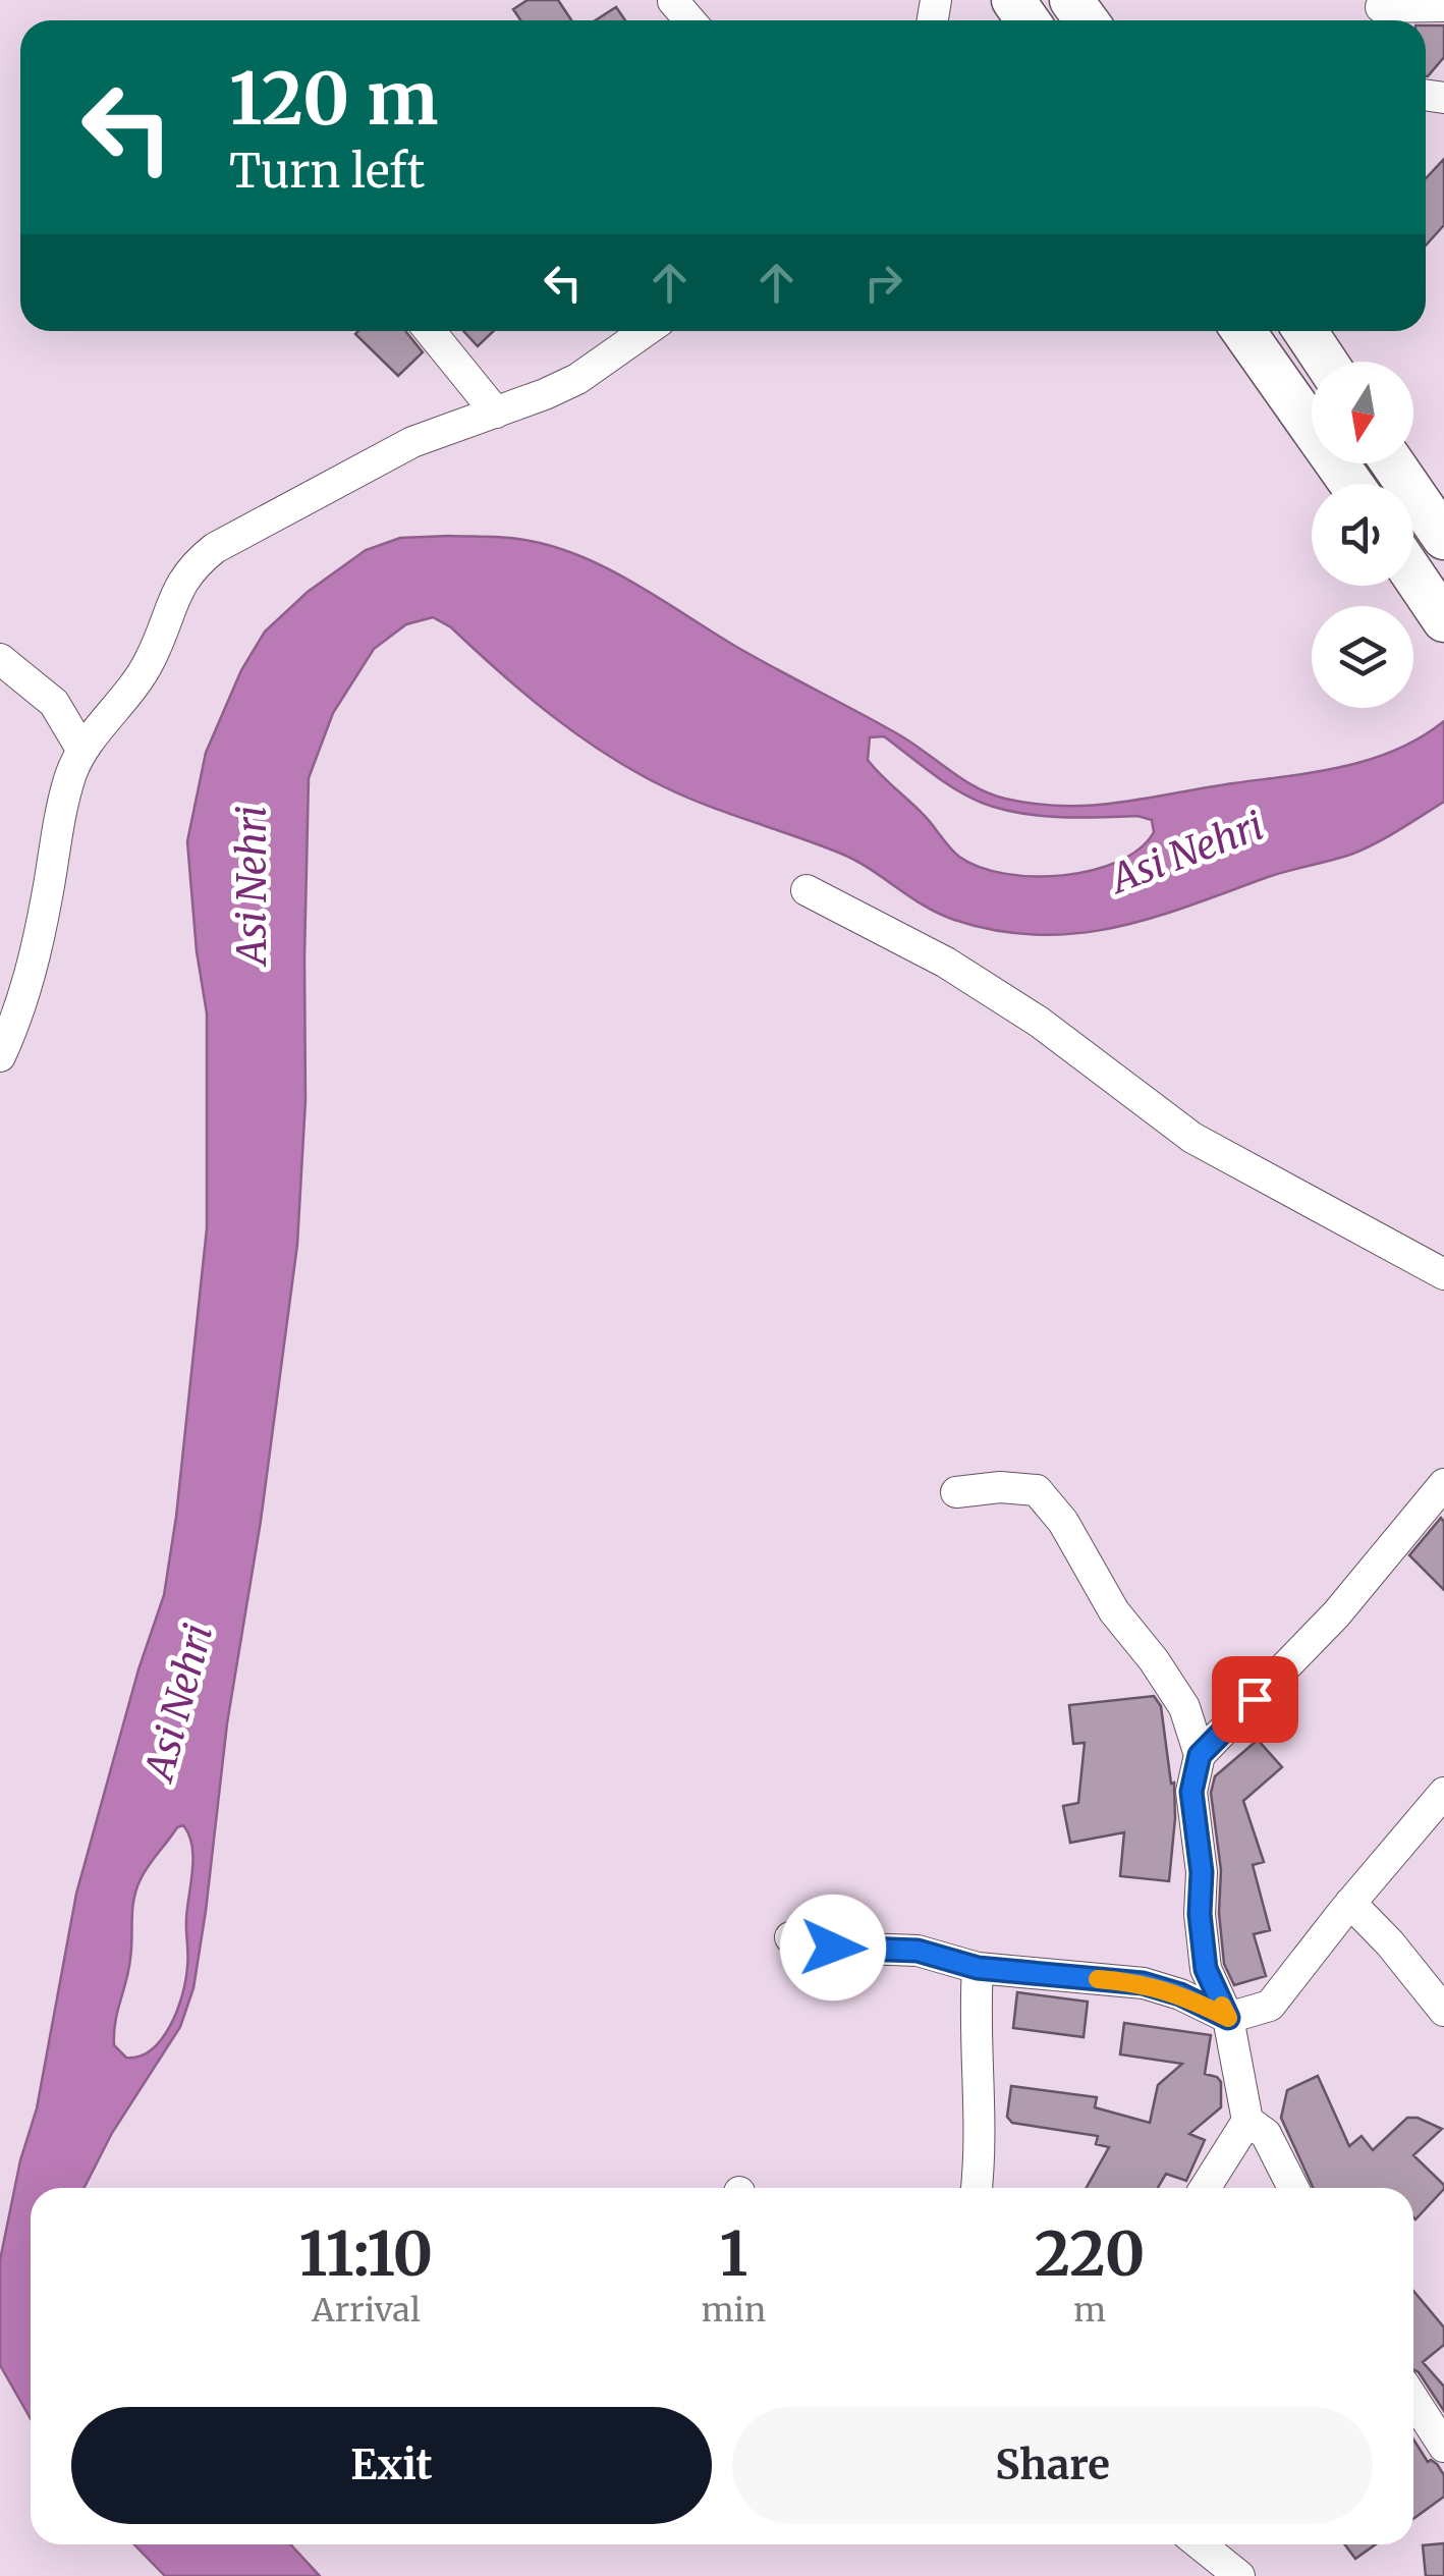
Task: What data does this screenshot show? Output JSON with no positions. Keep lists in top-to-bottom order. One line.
{"water":["Asi Nehri"],"north":"bottom","page":{"turn":["120 m","Turn left"],"eta":["11:10","Arrival","1","min","220","m"],"buttons":["Exit","Share"]}}
